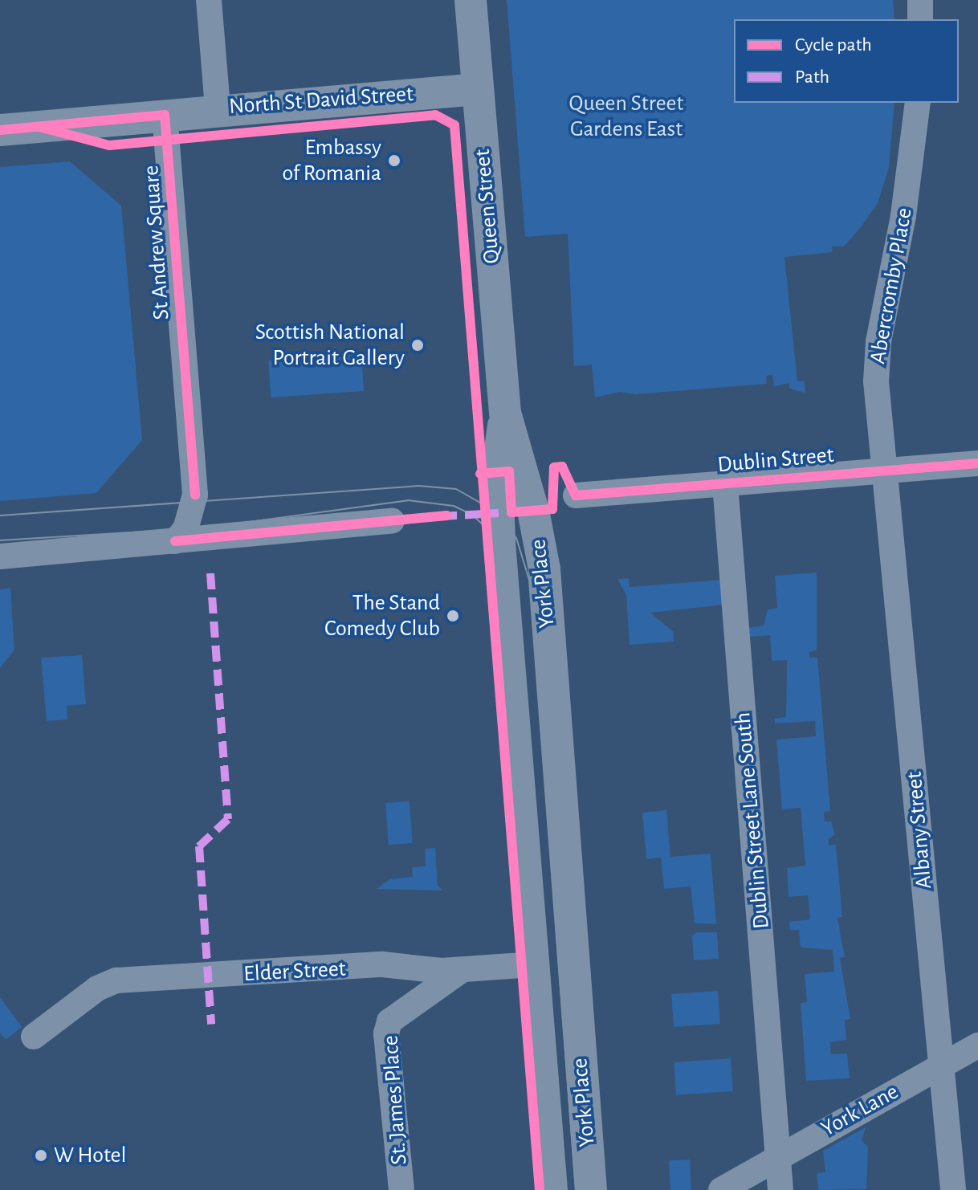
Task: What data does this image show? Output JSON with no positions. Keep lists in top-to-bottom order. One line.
{"streets":{"street":["North St David Street","Queen Street","St Andrew Square","Abercromby Place","Dublin Street","York Place","Dublin Street Lane South","Albany Street","Elder Street","St. James Place","York Lane"]},"crossings":[["North St David Street","Queen Street"],["North St David Street","St Andrew Square"],["Queen Street","York Place"],["Abercromby Place","Dublin Street"],["Abercromby Place","Albany Street"],["Dublin Street","Dublin Street Lane South"],["Dublin Street","Albany Street"],["York Place","Elder Street"],["Dublin Street Lane South","York Lane"],["Albany Street","York Lane"],["Elder Street","St. James Place"]],"parks":["Queen Street Gardens East"],"places":["Embassy of Romania","Scottish National Portrait Gallery","The Stand Comedy Club","W Hotel"],"legend":["Cycle path","Path"]}
